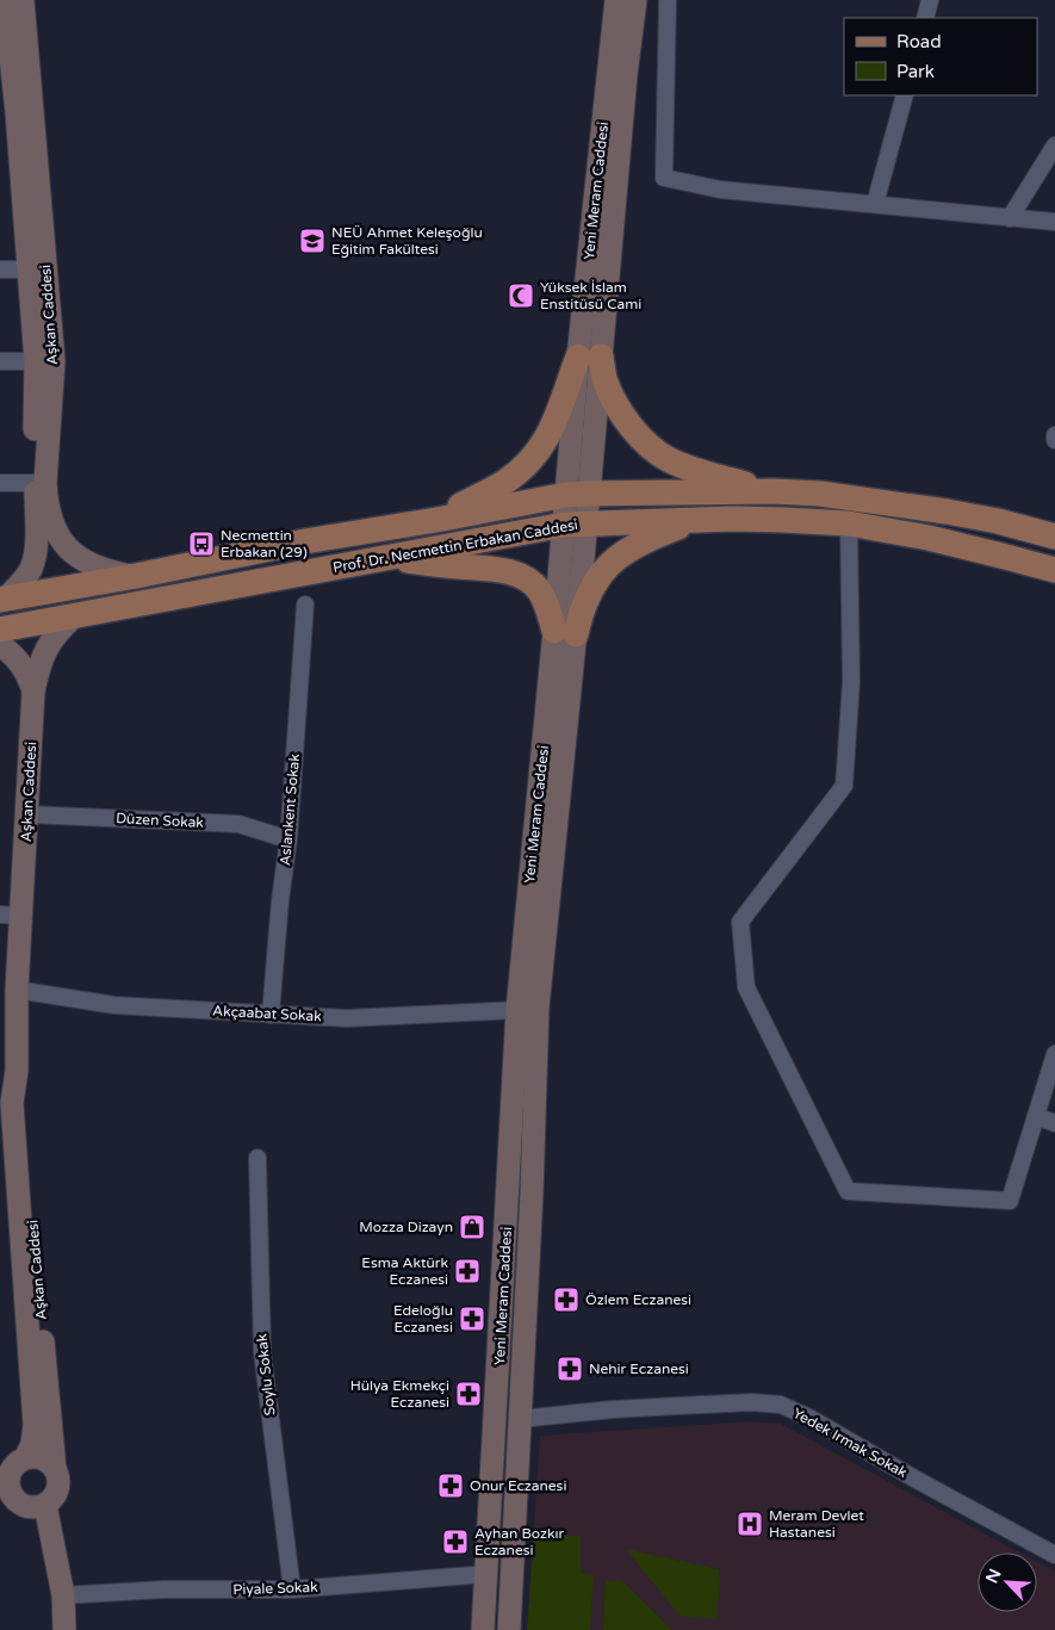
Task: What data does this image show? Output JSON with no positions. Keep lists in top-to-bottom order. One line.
{"streets":{"main road":["Yeni Meram Caddesi","Aşkan Caddesi","Prof. Dr. Necmettin Erbakan Caddesi"],"street":["Aslankent Sokak","Düzen Sokak","Akçaabat Sokak","Soylu Sokak","Yedek Irmak Sokak","Piyale Sokak"]},"crossings":[["Yeni Meram Caddesi","Prof. Dr. Necmettin Erbakan Caddesi"],["Yeni Meram Caddesi","Akçaabat Sokak"],["Yeni Meram Caddesi","Yedek Irmak Sokak"],["Yeni Meram Caddesi","Piyale Sokak"],["Aşkan Caddesi","Prof. Dr. Necmettin Erbakan Caddesi"],["Aşkan Caddesi","Düzen Sokak"],["Aşkan Caddesi","Akçaabat Sokak"],["Aslankent Sokak","Düzen Sokak"],["Aslankent Sokak","Akçaabat Sokak"],["Soylu Sokak","Piyale Sokak"]],"places":{"school or university":["NEÜ Ahmet Keleşoğlu Eğitim Fakültesi"],"mosque":["Yüksek İslam Enstitüsü Cami"],"bus stop":["Necmettin Erbakan (29)"],"shop":["Mozza Dizayn"],"pharmacy":["Esma Aktürk Eczanesi","Özlem Eczanesi","Edeloğlu Eczanesi","Nehir Eczanesi","Hülya Ekmekçi Eczanesi","Onur Eczanesi","Ayhan Bozkır Eczanesi"],"hospital":["Meram Devlet Hastanesi"]},"legend":["Road","Park"],"north":"top left"}
